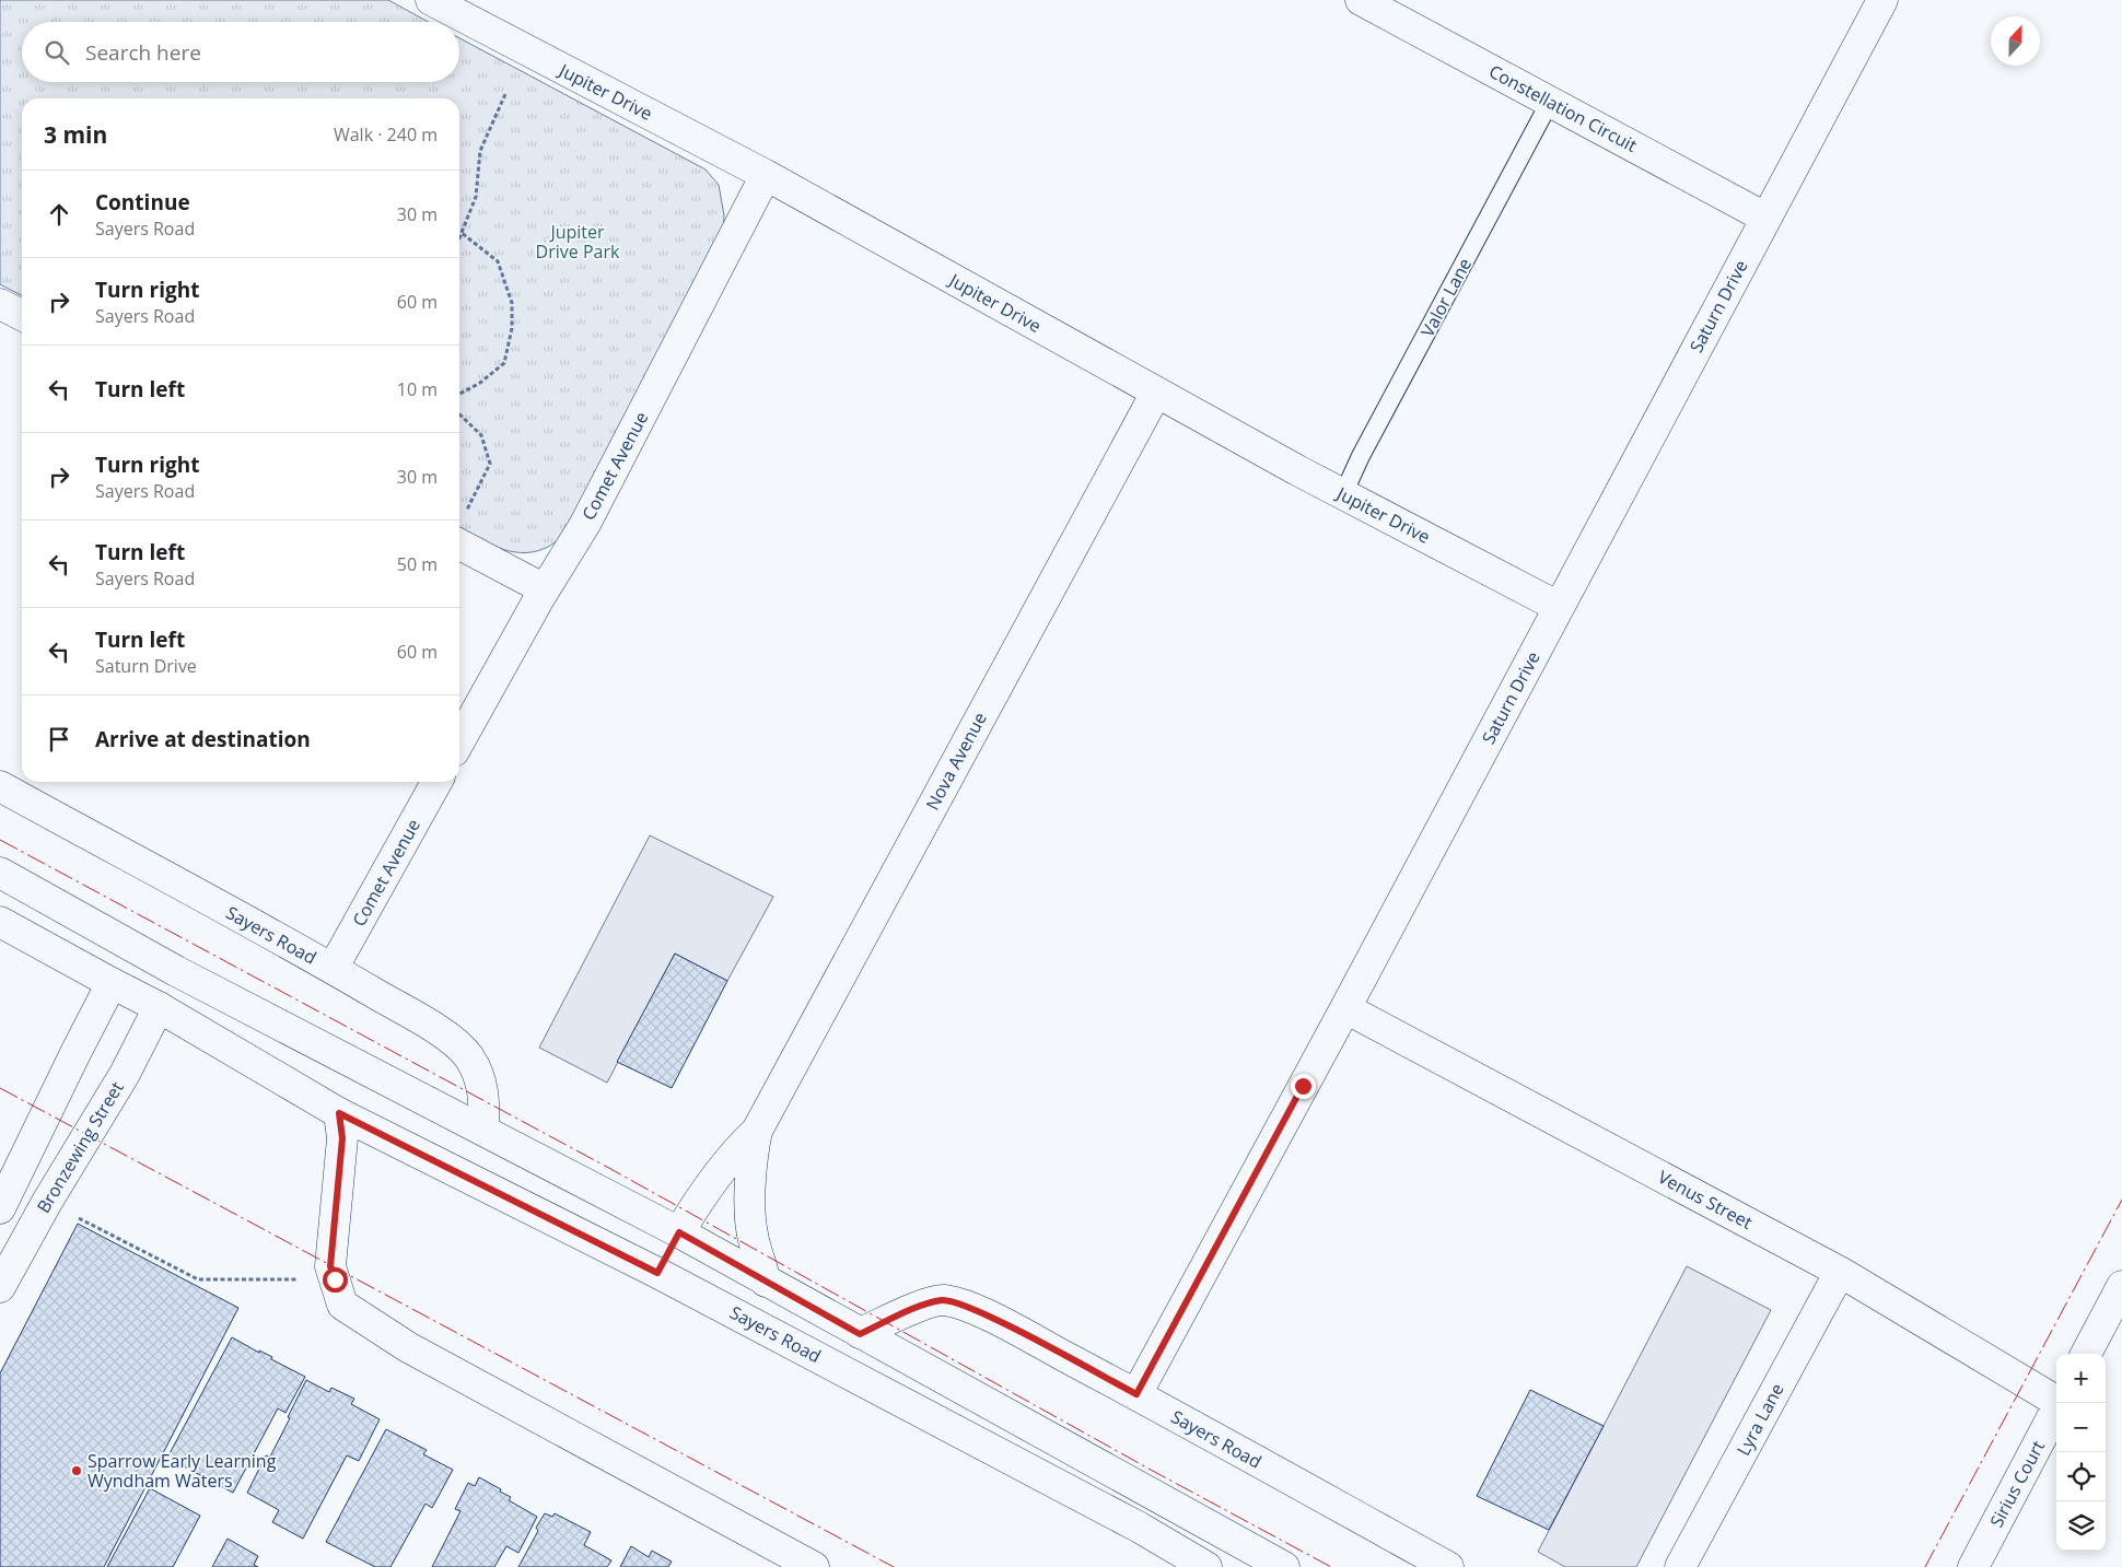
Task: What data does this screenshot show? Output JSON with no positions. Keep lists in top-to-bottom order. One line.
{"streets":{"street":["Jupiter Drive","Constellation Circuit","Saturn Drive","Comet Avenue","Nova Avenue","Sayers Road","Bronzewing Street","Venus Street","Lyra Lane","Sirius Court"],"lane":["Valor Lane"]},"crossings":[["Jupiter Drive","Valor Lane"],["Jupiter Drive","Saturn Drive"],["Jupiter Drive","Comet Avenue"],["Jupiter Drive","Nova Avenue"],["Constellation Circuit","Valor Lane"],["Constellation Circuit","Saturn Drive"],["Saturn Drive","Sayers Road"],["Saturn Drive","Venus Street"],["Comet Avenue","Sayers Road"],["Nova Avenue","Sayers Road"],["Sayers Road","Bronzewing Street"],["Venus Street","Lyra Lane"]],"parks":["Jupiter Drive Park"],"places":["Sparrow Early Learning Wyndham Waters"],"north":"top","page":{"search":"Search here","heading":["3 min","Walk · 240 m"],"list":[["Continue","Sayers Road","30 m"],["Turn right","Sayers Road","60 m"],["Turn left","10 m"],["Turn right","Sayers Road","30 m"],["Turn left","Sayers Road","50 m"],["Turn left","Saturn Drive","60 m"],"Arrive at destination"],"map_buttons":["+","−"]}}
